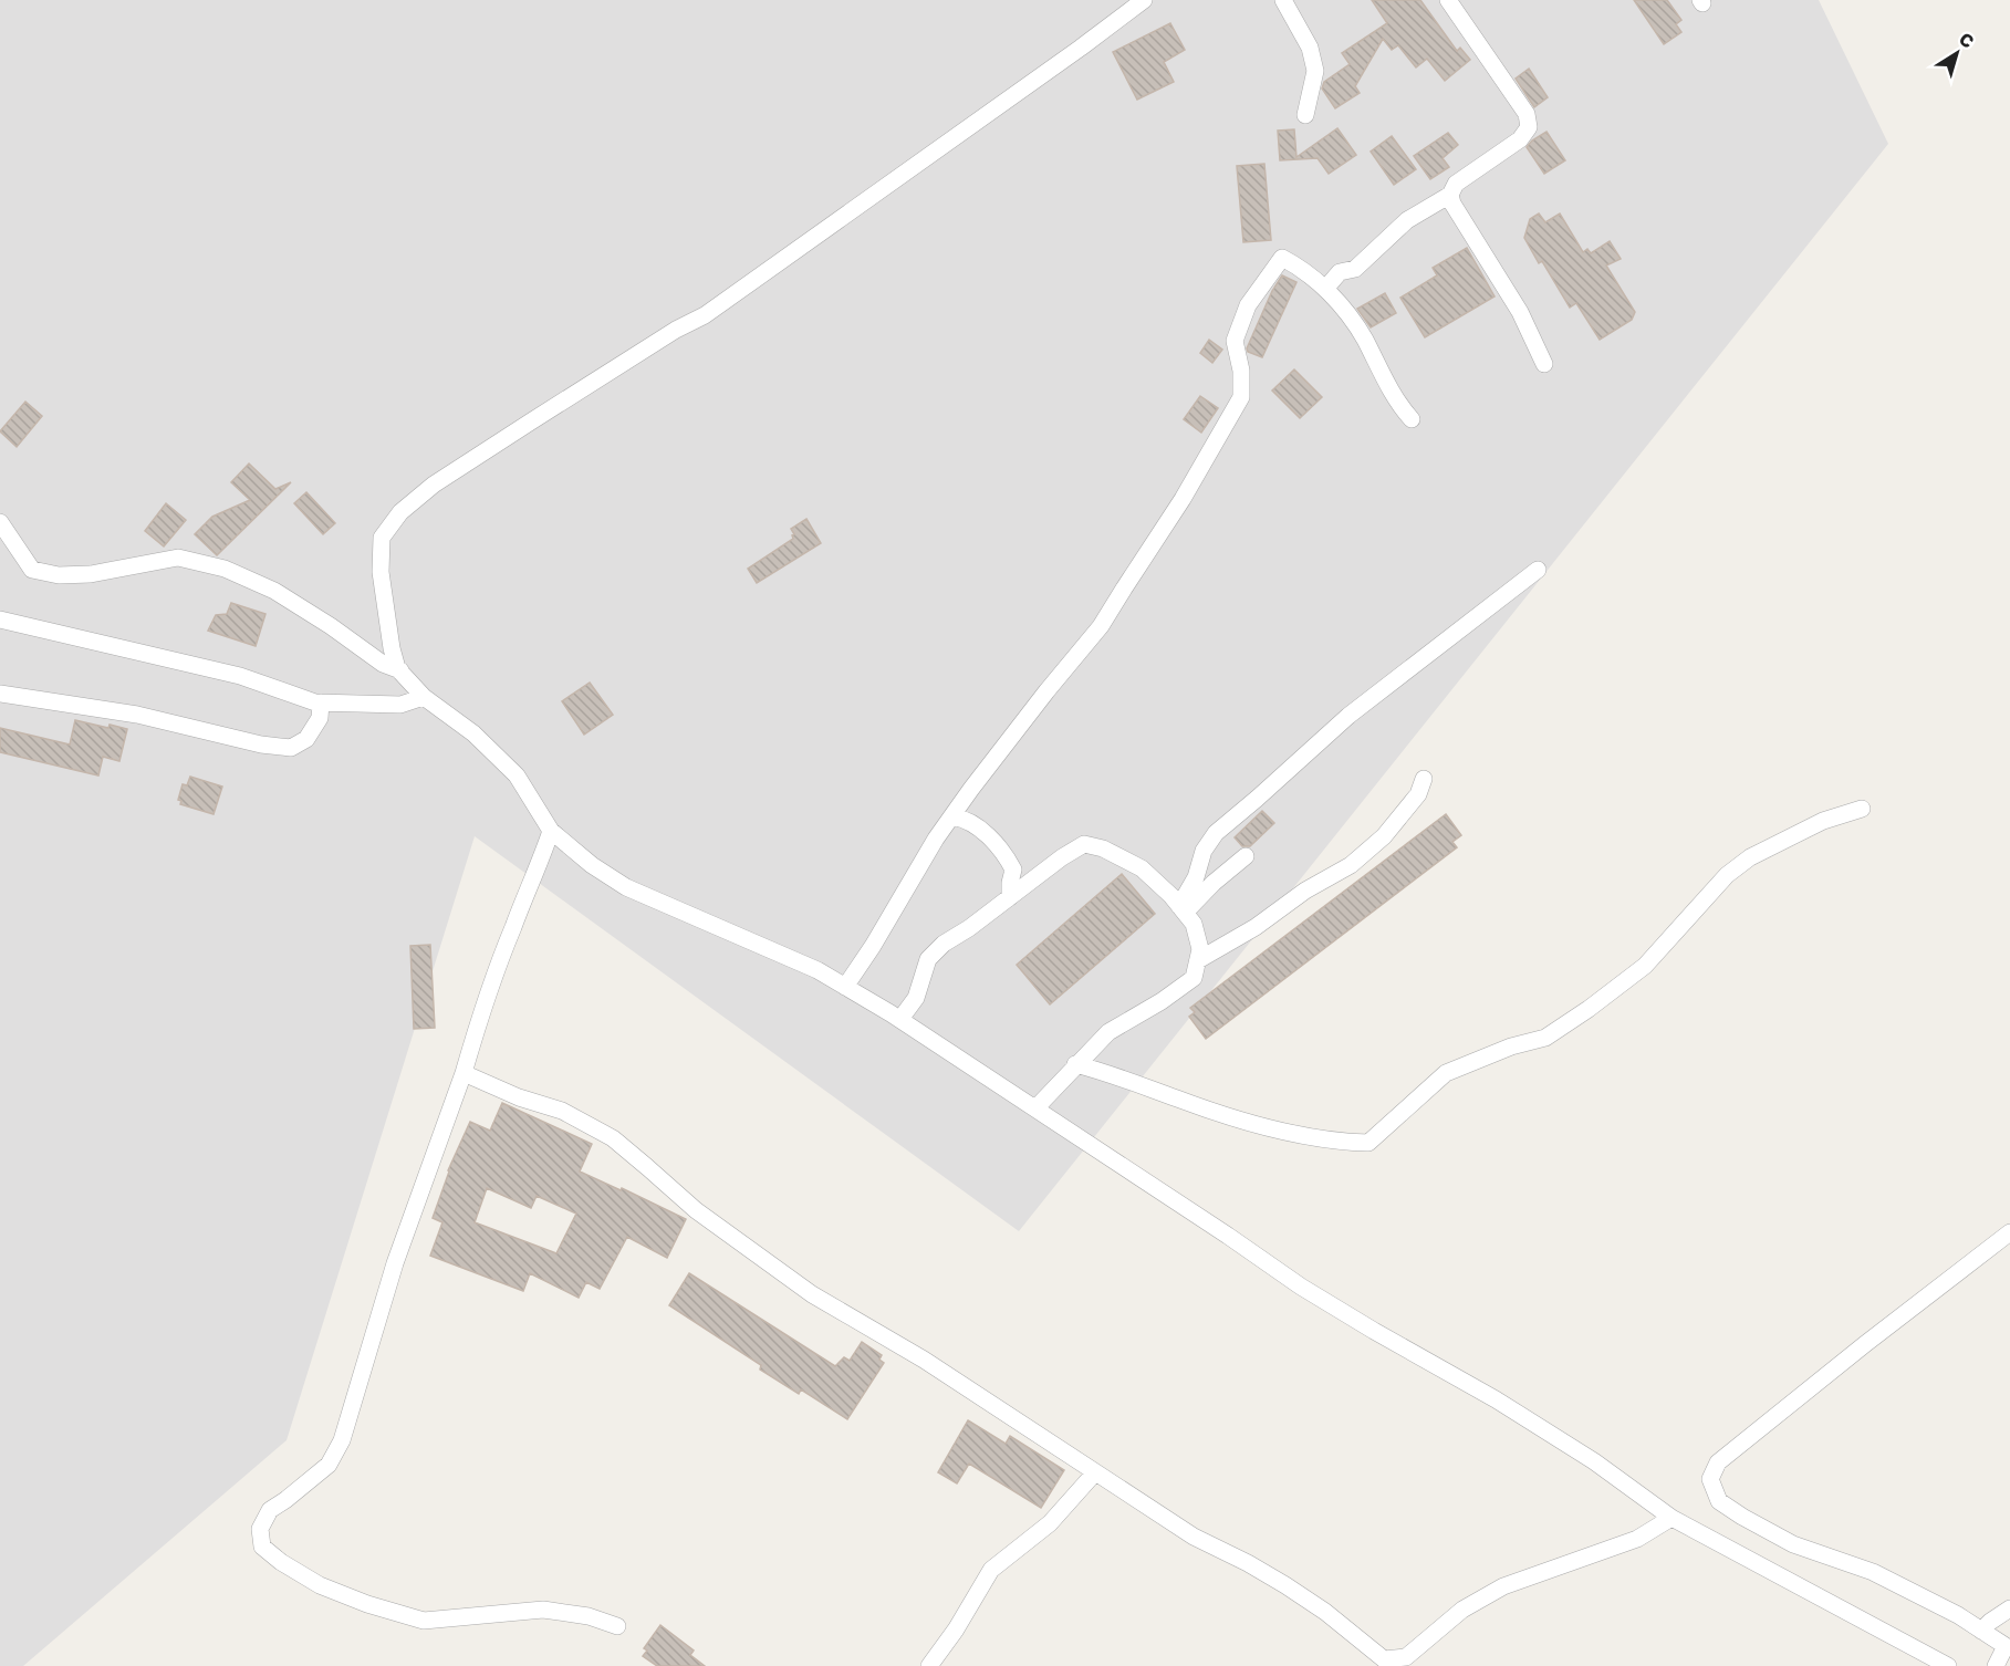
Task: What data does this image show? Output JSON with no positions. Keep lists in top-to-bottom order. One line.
{"north":"top right"}
